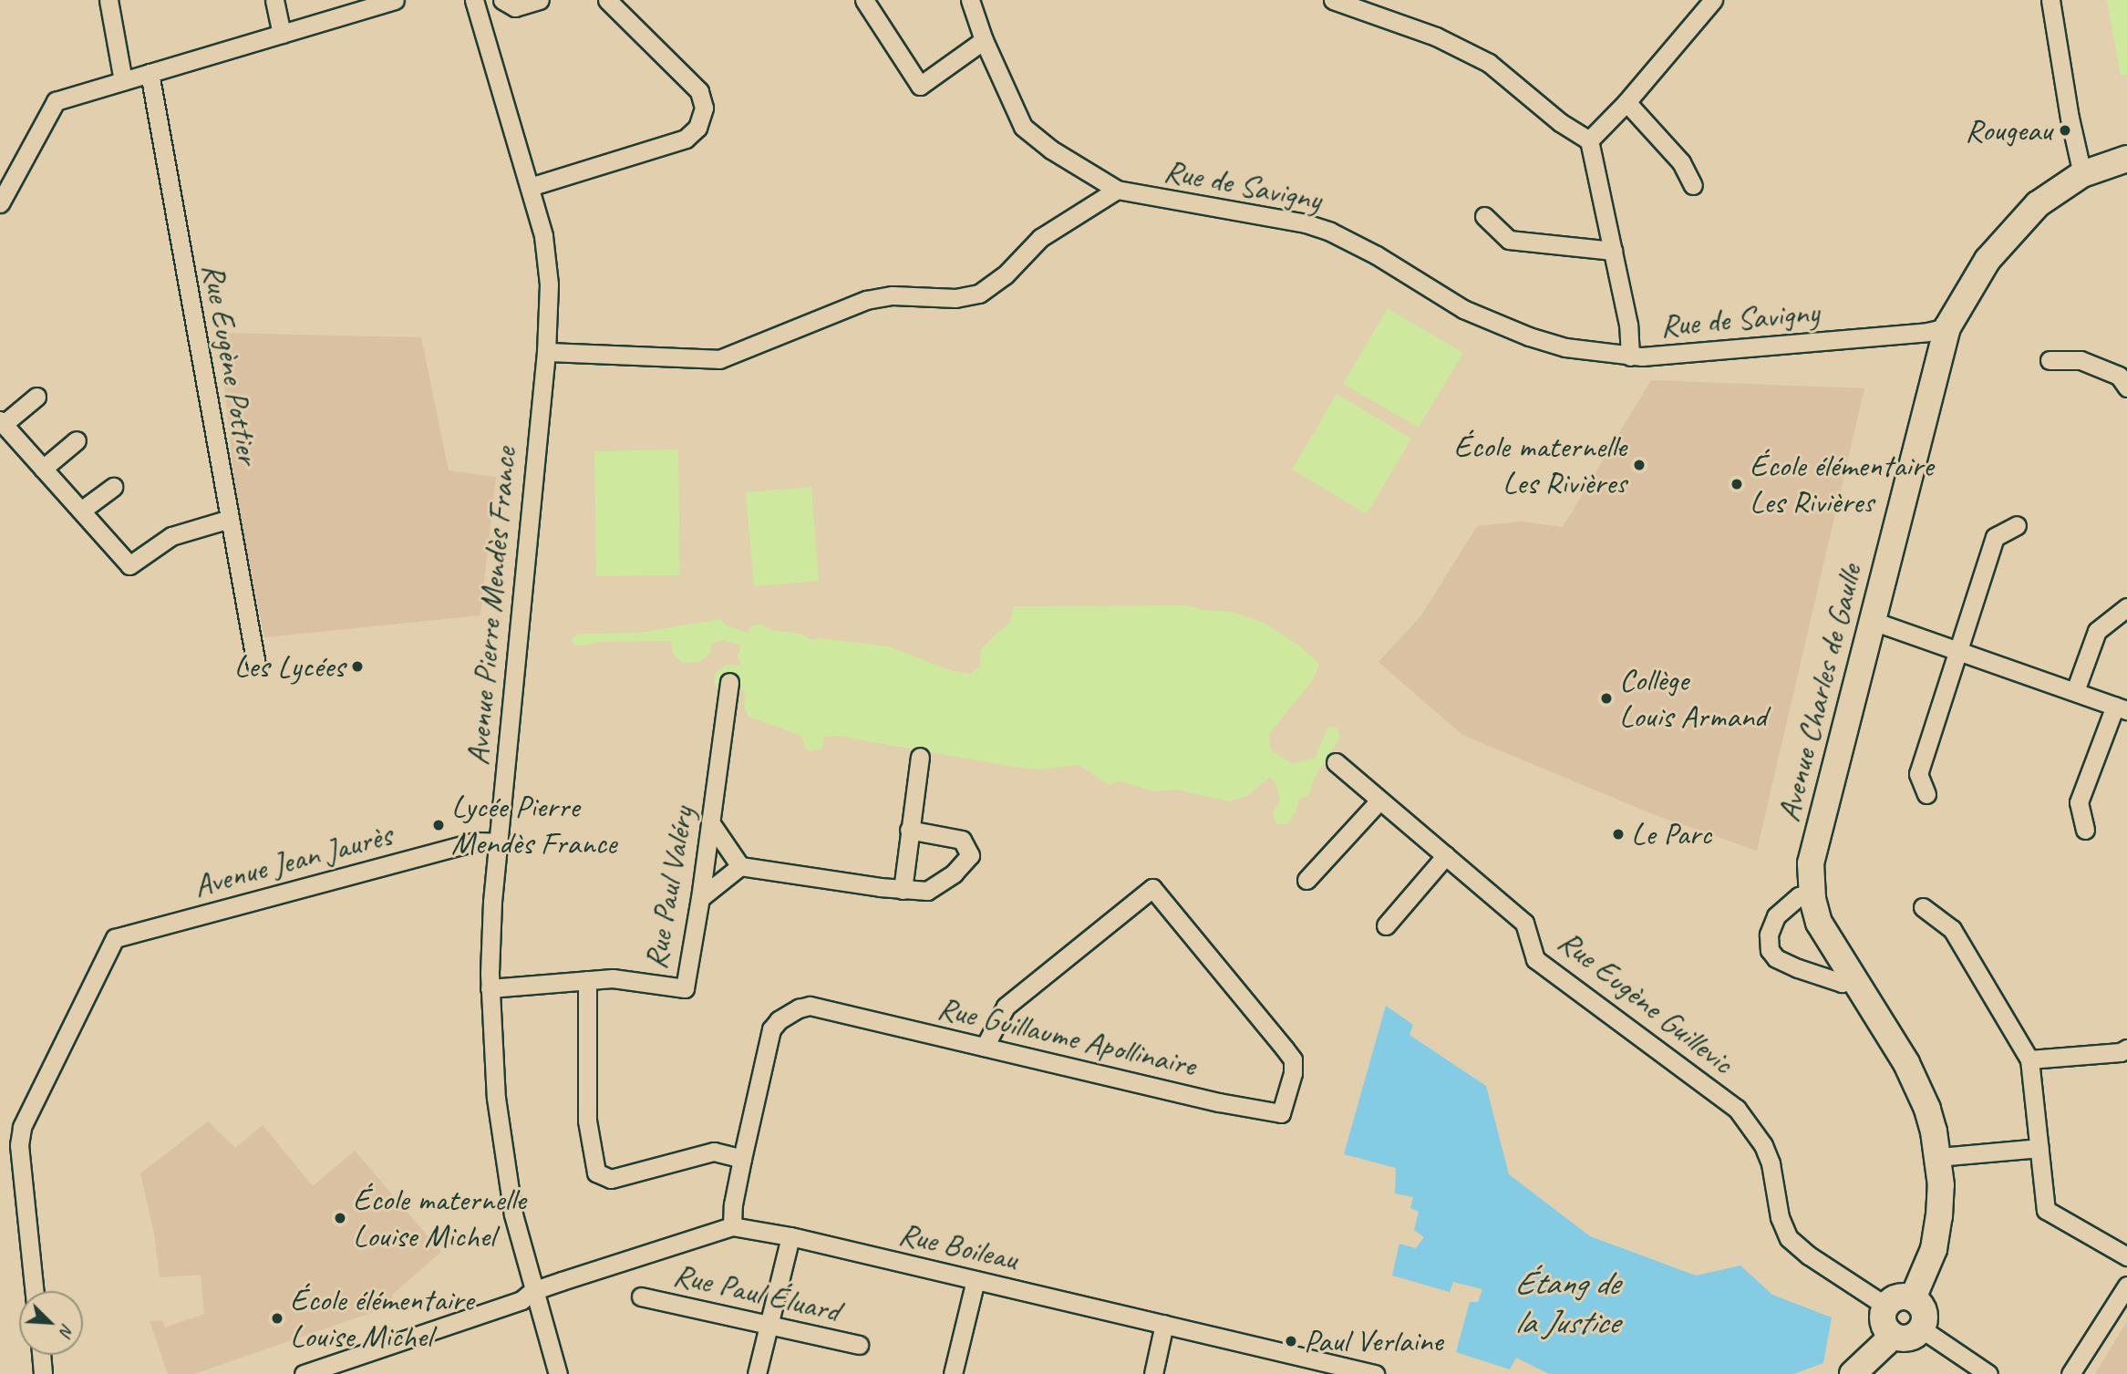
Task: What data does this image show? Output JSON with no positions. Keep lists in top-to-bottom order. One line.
{"streets":{"street":["Rue de Savigny","Rue Eugène Pottier","Avenue Pierre Mendès France","Avenue Charles de Gaulle","Avenue Jean Jaurès","Rue Paul Valéry","Rue Eugène Guillevic","Rue Guillaume Apollinaire","Rue Boileau","Rue Paul Éluard"]},"crossings":[["Rue de Savigny","Avenue Pierre Mendès France"],["Rue de Savigny","Avenue Charles de Gaulle"],["Avenue Pierre Mendès France","Avenue Jean Jaurès"],["Avenue Pierre Mendès France","Rue Paul Valéry"],["Avenue Pierre Mendès France","Rue Boileau"],["Avenue Charles de Gaulle","Rue Eugène Guillevic"],["Rue Guillaume Apollinaire","Rue Boileau"]],"water":["Étang de la Justice"],"places":["Rougeau","École maternelle Les Rivières","École élémentaire Les Rivières","Les Lycées","Collège Louis Armand","Lycée Pierre Mendès France","Le Parc","École maternelle Louise Michel","École élémentaire Louise Michel","Paul Verlaine"],"north":"bottom right"}
